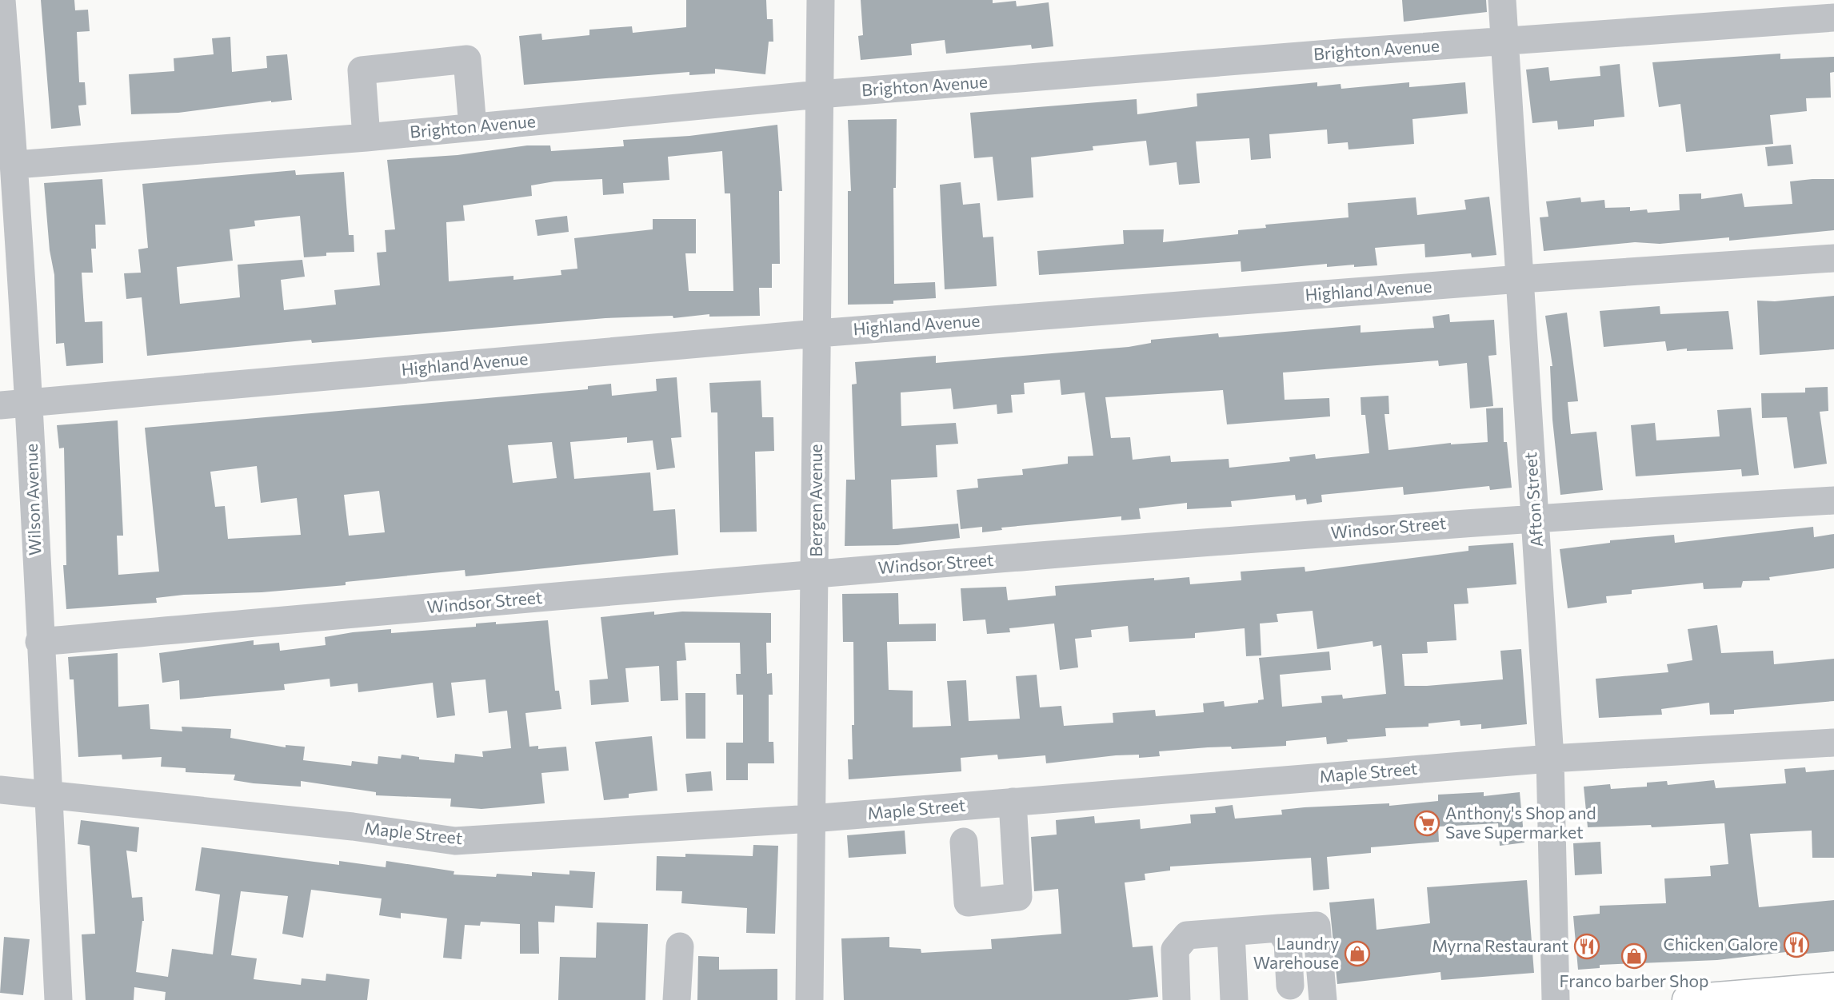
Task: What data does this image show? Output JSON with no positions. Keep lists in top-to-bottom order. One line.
{"streets":{"street":["Brighton Avenue","Highland Avenue","Wilson Avenue","Afton Street","Bergen Avenue","Windsor Street","Maple Street"]},"crossings":[["Brighton Avenue","Wilson Avenue"],["Brighton Avenue","Afton Street"],["Brighton Avenue","Bergen Avenue"],["Highland Avenue","Wilson Avenue"],["Highland Avenue","Afton Street"],["Highland Avenue","Bergen Avenue"],["Wilson Avenue","Windsor Street"],["Wilson Avenue","Maple Street"],["Afton Street","Windsor Street"],["Afton Street","Maple Street"],["Bergen Avenue","Windsor Street"],["Bergen Avenue","Maple Street"]],"places":{"supermarket":["Anthony's Shop and Save Supermarket"],"restaurant":["Chicken Galore","Myrna Restaurant"],"shop":["Laundry Warehouse","Franco barber Shop"]}}
